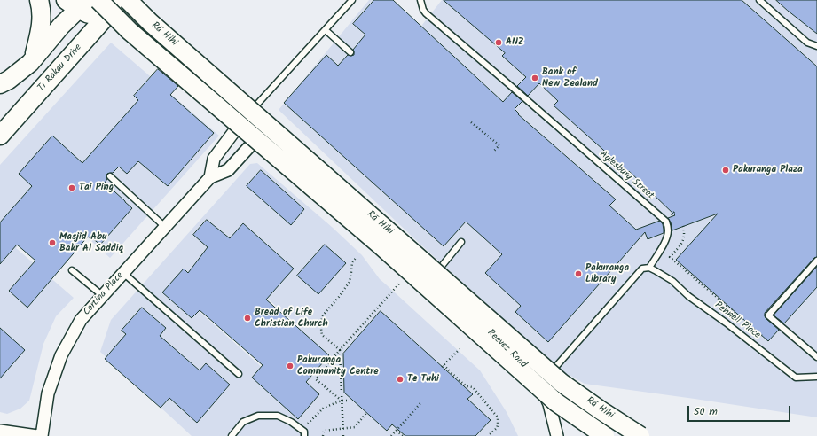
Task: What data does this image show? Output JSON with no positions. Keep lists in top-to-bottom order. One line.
{"streets":{"main road":["Rā Hihi","Ti Rakau Drive"],"street":["Cortina Place","Reeves Road"],"lane":["Aylesbury Street","Pennell Place"]},"crossings":[["Aylesbury Street","Pennell Place"]],"places":["ANZ","Bank of New Zealand","Pakuranga Plaza","Tai Ping","Masjid Abu Bakr Al Saddiq","Pakuranga Library","Bread of Life Christian Church","Pakuranga Community Centre","Te Tuhi"],"scale_bar":"50 m"}
